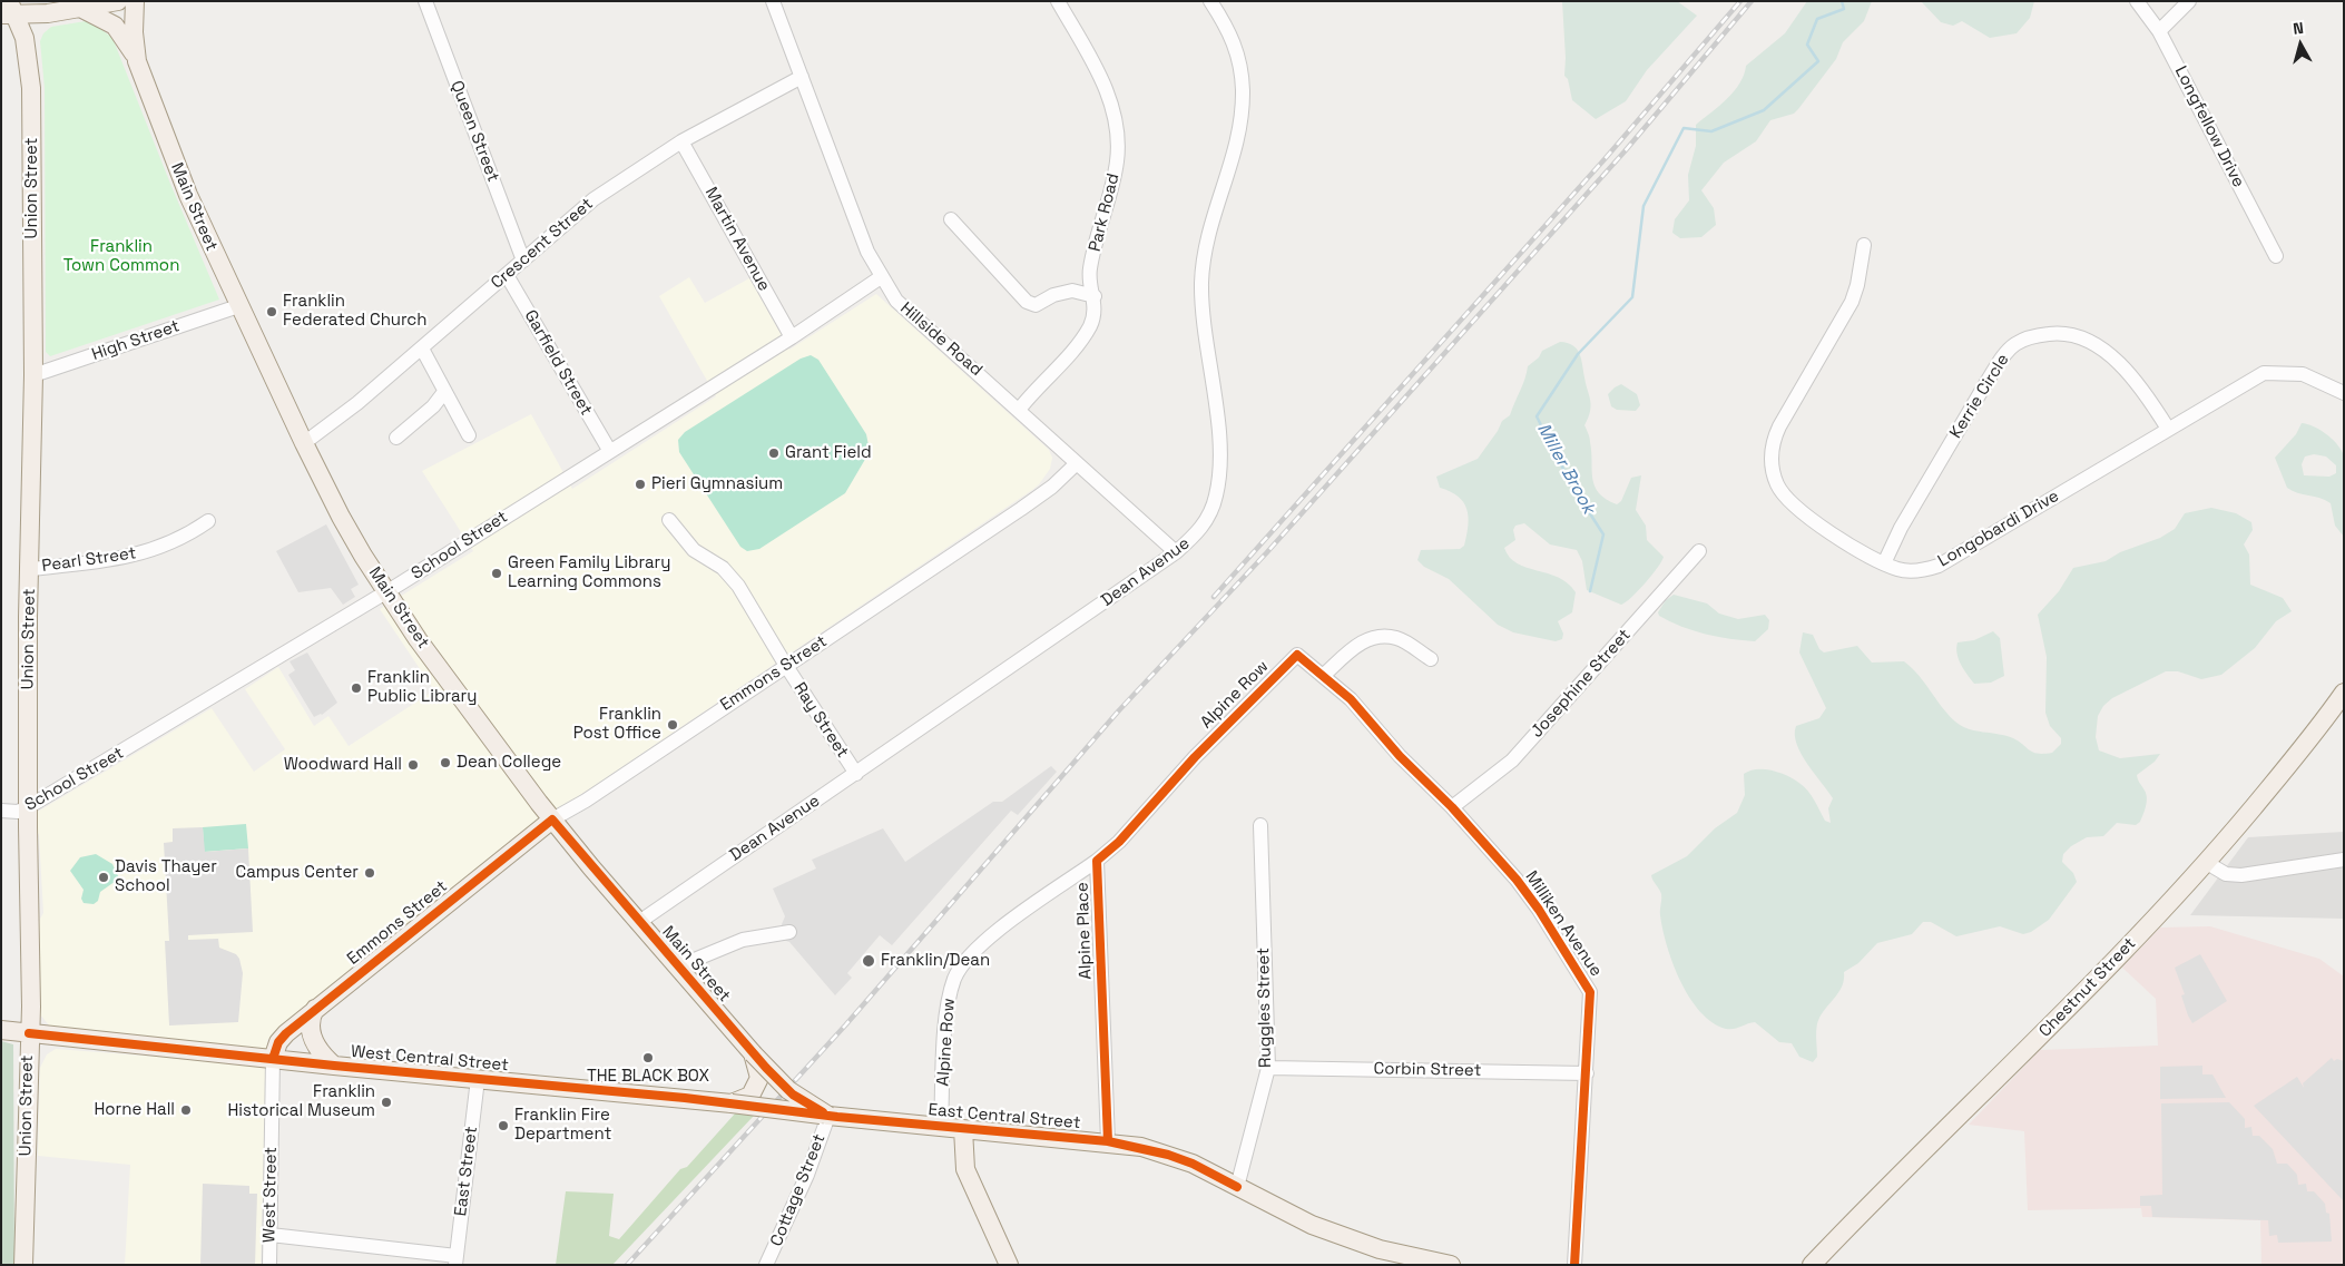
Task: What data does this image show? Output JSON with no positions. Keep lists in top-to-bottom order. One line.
{"streets":{"main road":["Union Street","Main Street","Emmons Street","Chestnut Street","West Central Street","East Central Street"],"street":["Longfellow Drive","Queen Street","Park Road","Martin Avenue","Crescent Street","Hillside Road","High Street","Garfield Street","Kerrie Circle","Longobardi Drive","School Street","Pearl Street","Dean Avenue","Josephine Street","Alpine Row","Ray Street","Milliken Avenue","Alpine Place","Ruggles Street","Corbin Street","East Street","Cottage Street","West Street"]},"crossings":[["Queen Street","Crescent Street"],["Union Street","High Street"],["Union Street","School Street"],["Union Street","Pearl Street"],["Union Street","West Central Street"],["Main Street","Crescent Street"],["Main Street","High Street"],["Main Street","School Street"],["Main Street","Dean Avenue"],["Main Street","Emmons Street"],["Main Street","West Central Street"],["Main Street","East Central Street"],["Main Street","Cottage Street"],["Park Road","Hillside Road"],["Martin Avenue","Crescent Street"],["Martin Avenue","School Street"],["Crescent Street","Hillside Road"],["Crescent Street","Garfield Street"],["Hillside Road","School Street"],["Hillside Road","Dean Avenue"],["Hillside Road","Emmons Street"],["Garfield Street","School Street"],["Kerrie Circle","Longobardi Drive"],["Dean Avenue","Ray Street"],["Emmons Street","Ray Street"],["Emmons Street","West Central Street"],["Emmons Street","West Street"],["Josephine Street","Milliken Avenue"],["Alpine Row","Milliken Avenue"],["Alpine Row","Alpine Place"],["Alpine Row","East Central Street"],["Milliken Avenue","Corbin Street"],["Alpine Place","East Central Street"],["Ruggles Street","Corbin Street"],["Ruggles Street","East Central Street"],["West Central Street","East Central Street"],["West Central Street","East Street"],["West Central Street","Cottage Street"],["West Central Street","West Street"],["East Central Street","Cottage Street"]],"water":["Miller Brook"],"parks":["Franklin Town Common"],"places":["Franklin Federated Church","Grant Field","Pieri Gymnasium","Green Family Library Learning Commons","Franklin Public Library","Franklin Post Office","Dean College","Woodward Hall","Campus Center","Davis Thayer School","Franklin/Dean","THE BLACK BOX","Franklin Historical Museum","Horne Hall","Franklin Fire Department"],"north":"top"}
